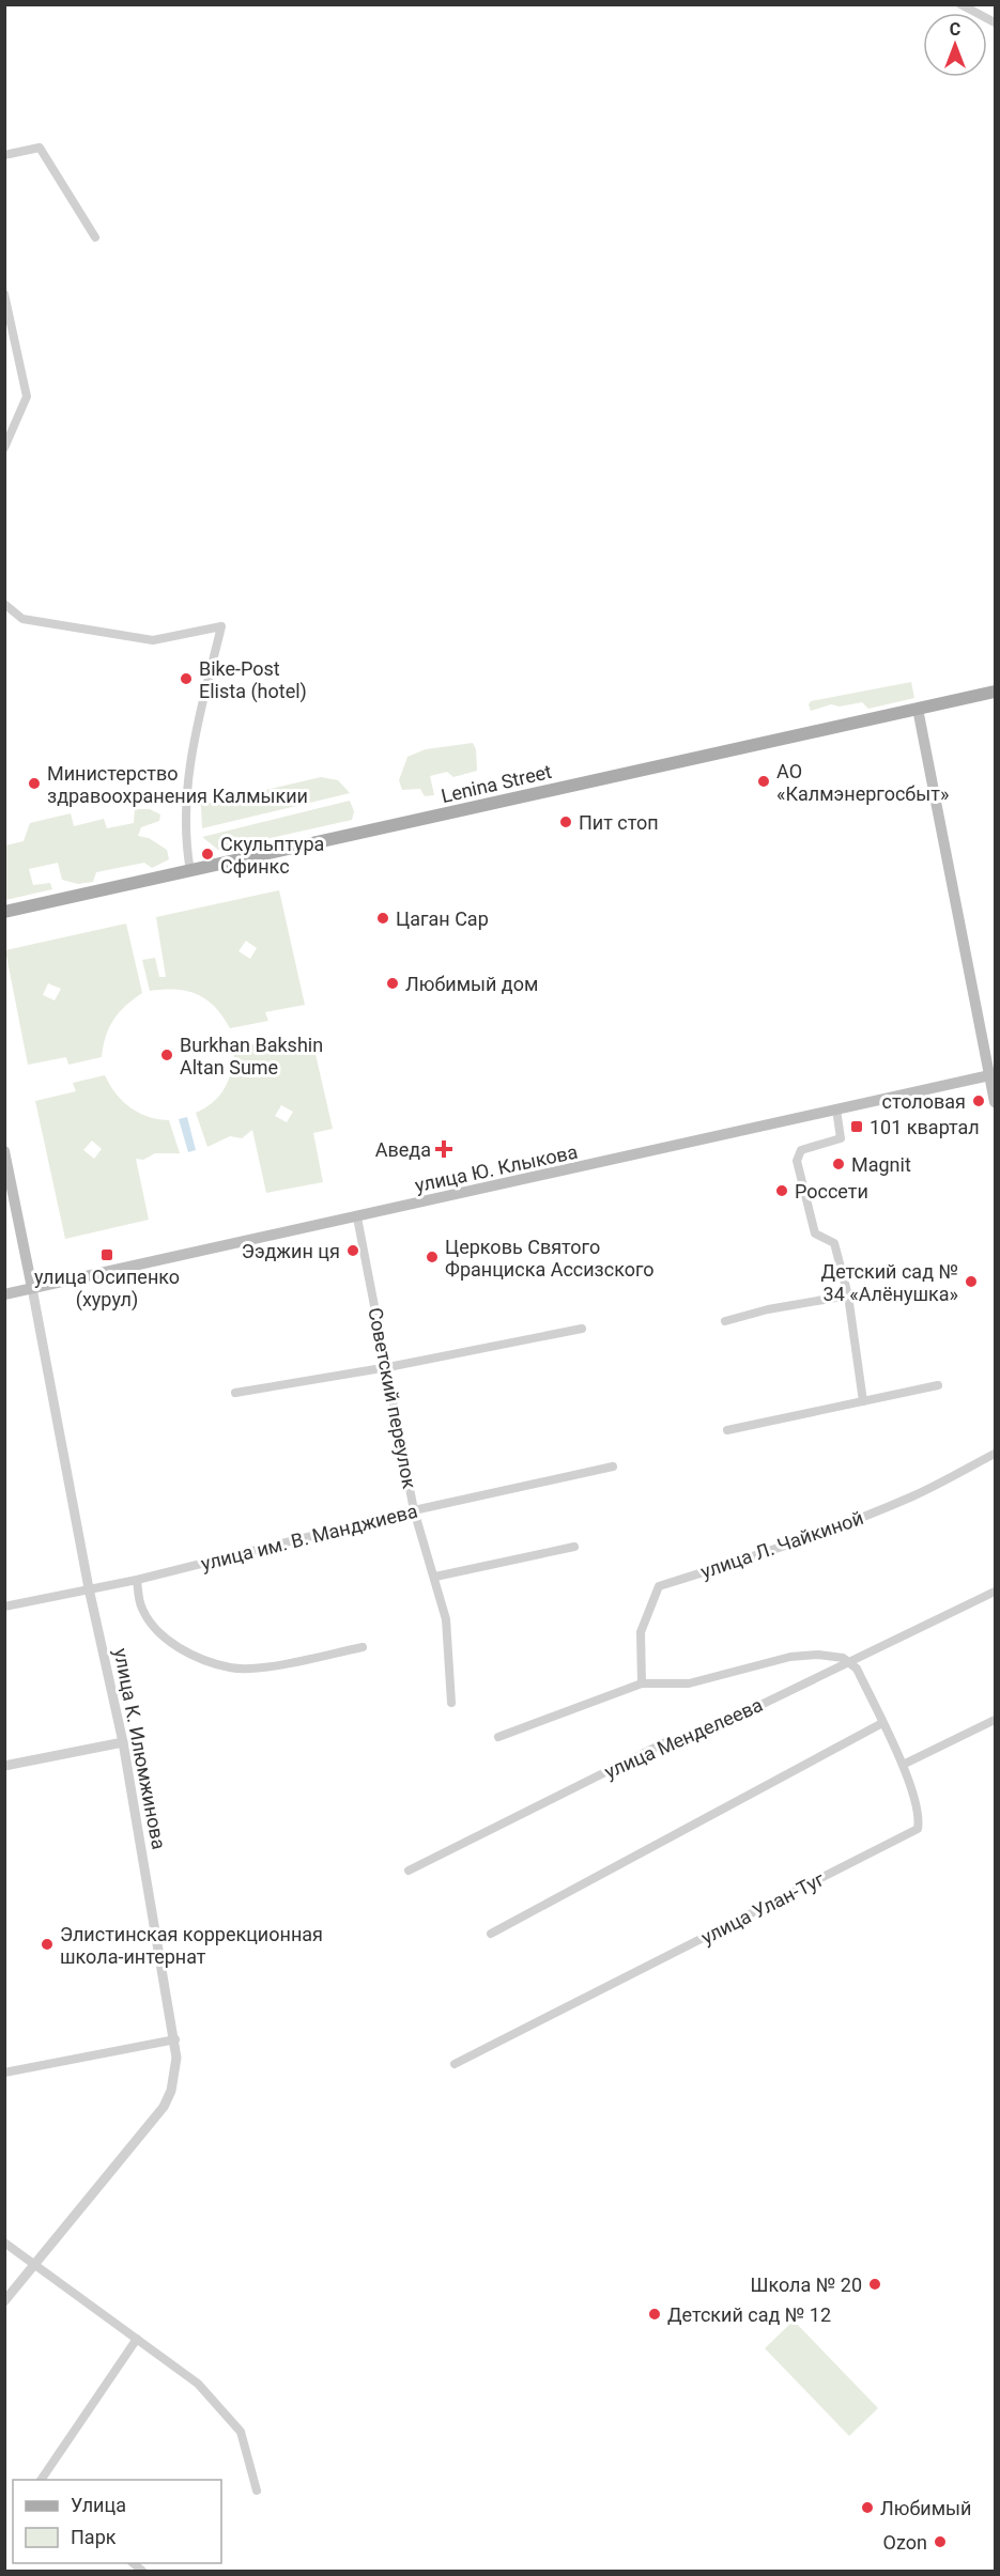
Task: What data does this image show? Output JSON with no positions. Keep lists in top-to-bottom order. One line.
{"streets":{"main road":["Lenina Street","улица Ю. Клыкова","улица К. Илюмжинова"],"street":["Советский переулок","улица им. В. Манджиева","улица Л. Чайкиной","улица Менделеева","улица Улан-Туг"]},"crossings":[["улица Ю. Клыкова","Советский переулок"],["улица Ю. Клыкова","улица К. Илюмжинова"],["Советский переулок","улица им. В. Манджиева"],["улица им. В. Манджиева","улица К. Илюмжинова"]],"places":{"other":["Bike-Post Elista (hotel)","АО «Калмэнергосбыт»","Министерство здравоохранения Калмыкии","Пит стоп","Скульптура Сфинкс","Цаган Сар","Любимый дом","Burkhan Bakshin Altan Sume","столовая","Magnit","Россети","Ээджин ця","Церковь Святого Франциска Ассизского","Детский сад № 34 «Алёнушка»","Элистинская коррекционная школа-интернат","Школа № 20","Детский сад № 12","Любимый","Ozon"],"transit":["101 квартал","улица Осипенко (хурул)"],"health":["Аведа"]},"legend":["Улица","Парк"],"north":"top"}
